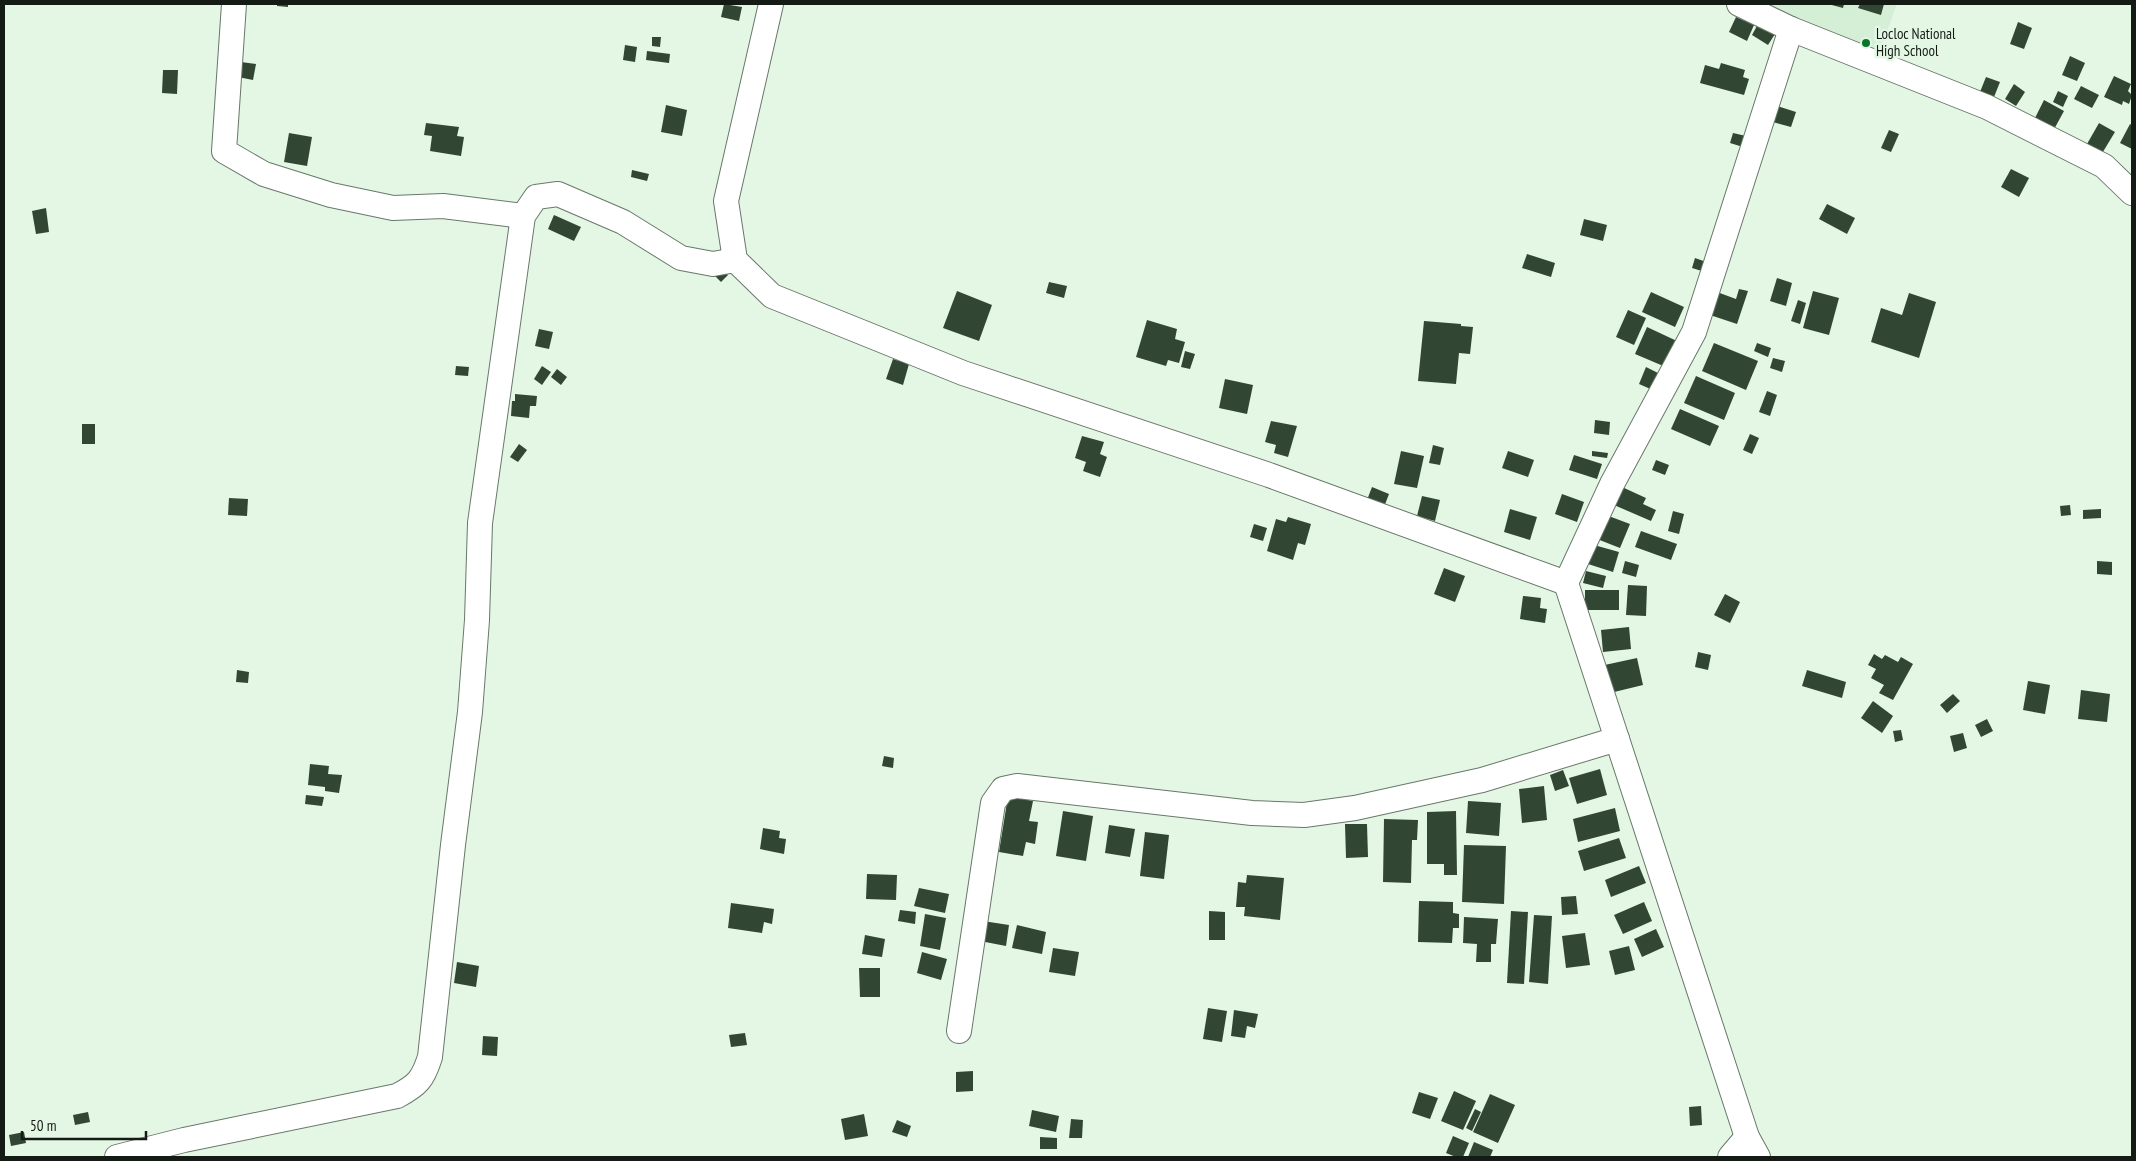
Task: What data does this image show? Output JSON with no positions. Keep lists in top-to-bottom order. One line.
{"places":["Locloc National High School"],"scale_bar":"50 m"}
